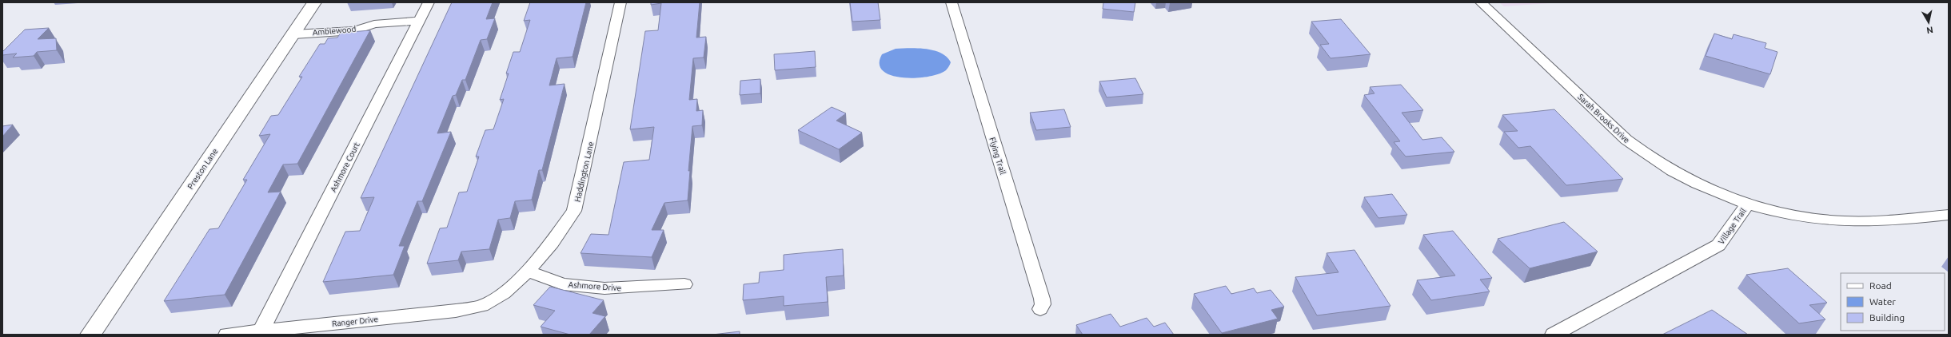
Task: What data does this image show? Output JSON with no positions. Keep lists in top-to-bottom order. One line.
{"streets":{"street":["Amblewood","Sarah Brooks Drive","Flying Trail","Ashmore Court","Preston Lane","Haddington Lane","Village Trail","Ashmore Drive","Ranger Drive"]},"crossings":[["Amblewood","Ashmore Court"],["Amblewood","Preston Lane"],["Sarah Brooks Drive","Village Trail"],["Ashmore Court","Ranger Drive"],["Haddington Lane","Ashmore Drive"],["Haddington Lane","Ranger Drive"]],"legend":["Road","Water","Building"],"north":"bottom"}
